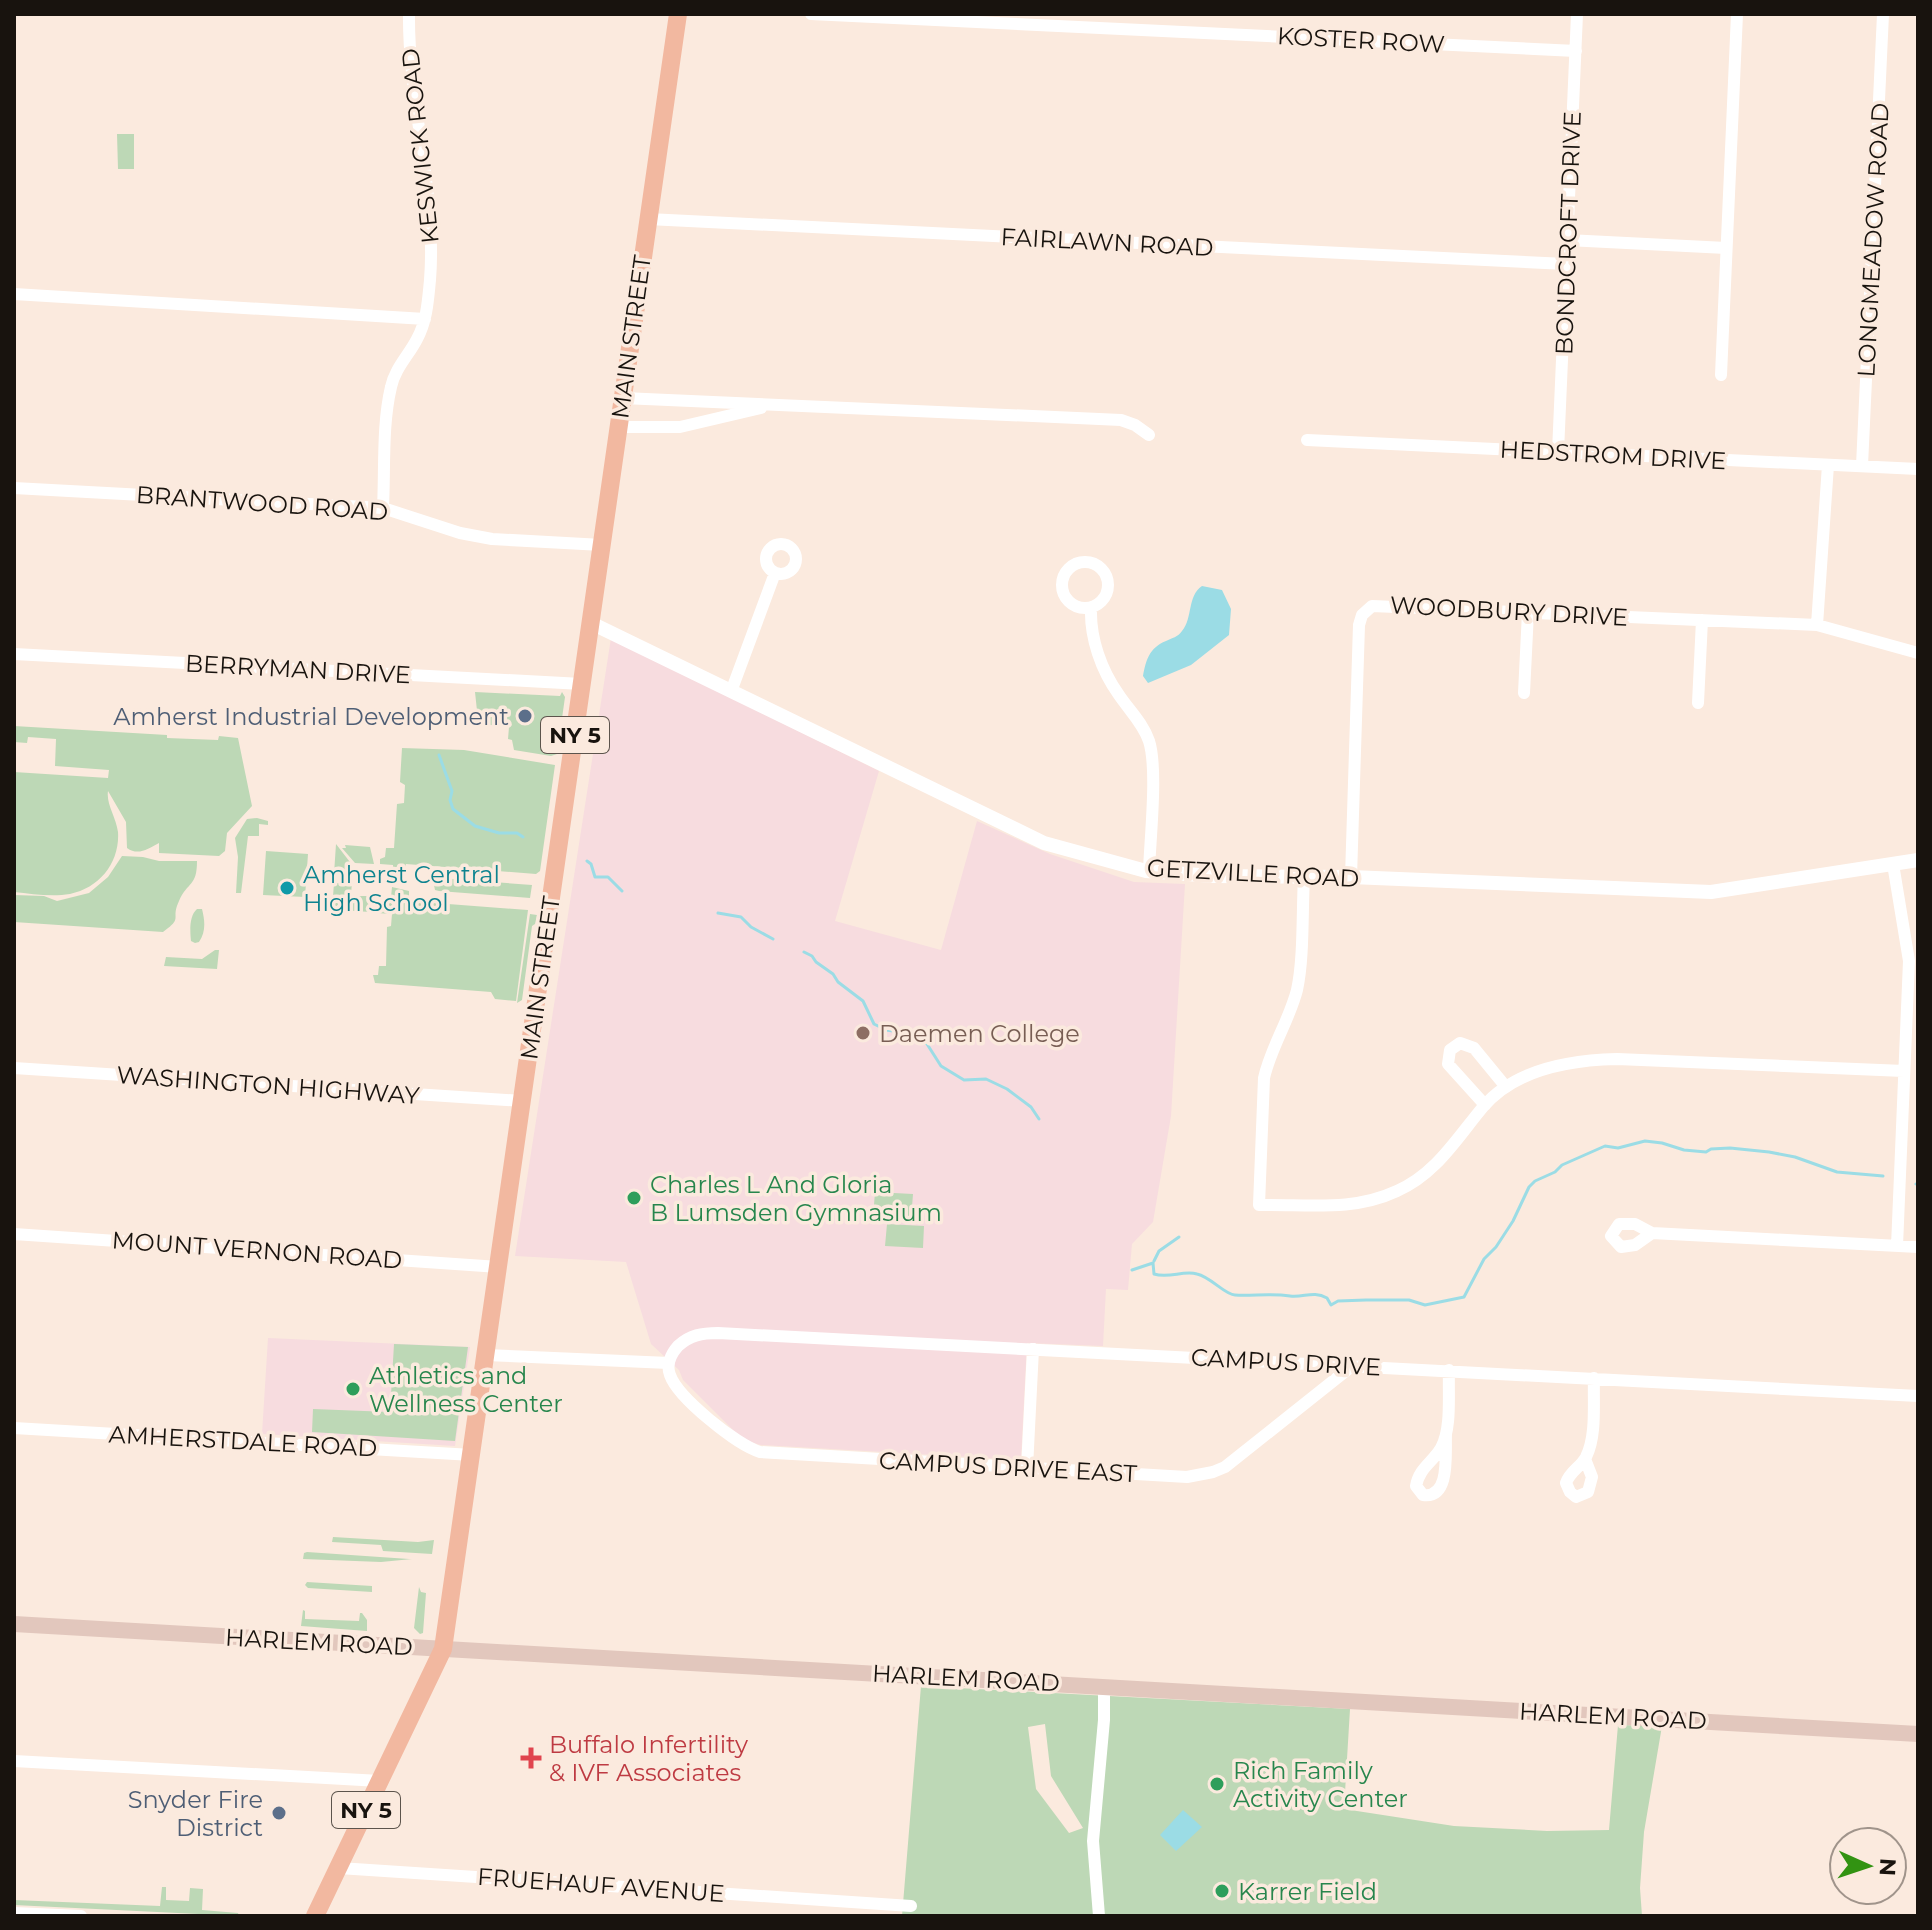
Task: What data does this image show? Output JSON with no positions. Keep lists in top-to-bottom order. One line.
{"streets":{"main road":["MAIN STREET","NY 5","HARLEM ROAD"],"street":["KOSTER ROW","KESWICK ROAD","BONDCROFT DRIVE","LONGMEADOW ROAD","FAIRLAWN ROAD","HEDSTROM DRIVE","BRANTWOOD ROAD","WOODBURY DRIVE","BERRYMAN DRIVE","GETZVILLE ROAD","WASHINGTON HIGHWAY","MOUNT VERNON ROAD","CAMPUS DRIVE","AMHERSTDALE ROAD","CAMPUS DRIVE EAST","FRUEHAUF AVENUE"]},"crossings":[["KOSTER ROW","BONDCROFT DRIVE"],["KESWICK ROAD","BRANTWOOD ROAD"],["BONDCROFT DRIVE","FAIRLAWN ROAD"],["BONDCROFT DRIVE","HEDSTROM DRIVE"],["LONGMEADOW ROAD","HEDSTROM DRIVE"],["FAIRLAWN ROAD","MAIN STREET"],["MAIN STREET","BRANTWOOD ROAD"],["MAIN STREET","BERRYMAN DRIVE"],["MAIN STREET","GETZVILLE ROAD"],["MAIN STREET","WASHINGTON HIGHWAY"],["MAIN STREET","MOUNT VERNON ROAD"],["MAIN STREET","AMHERSTDALE ROAD"],["MAIN STREET","HARLEM ROAD"],["MAIN STREET","FRUEHAUF AVENUE"],["WOODBURY DRIVE","GETZVILLE ROAD"],["CAMPUS DRIVE","CAMPUS DRIVE EAST"]],"places":{"other":["Amherst Industrial Development","Amherst Central High School","Daemen College","Charles L And Gloria B Lumsden Gymnasium","Athletics and Wellness Center","Rich Family Activity Center","Snyder Fire District","Karrer Field"],"health":["Buffalo Infertility & IVF Associates"]},"north":"right"}
